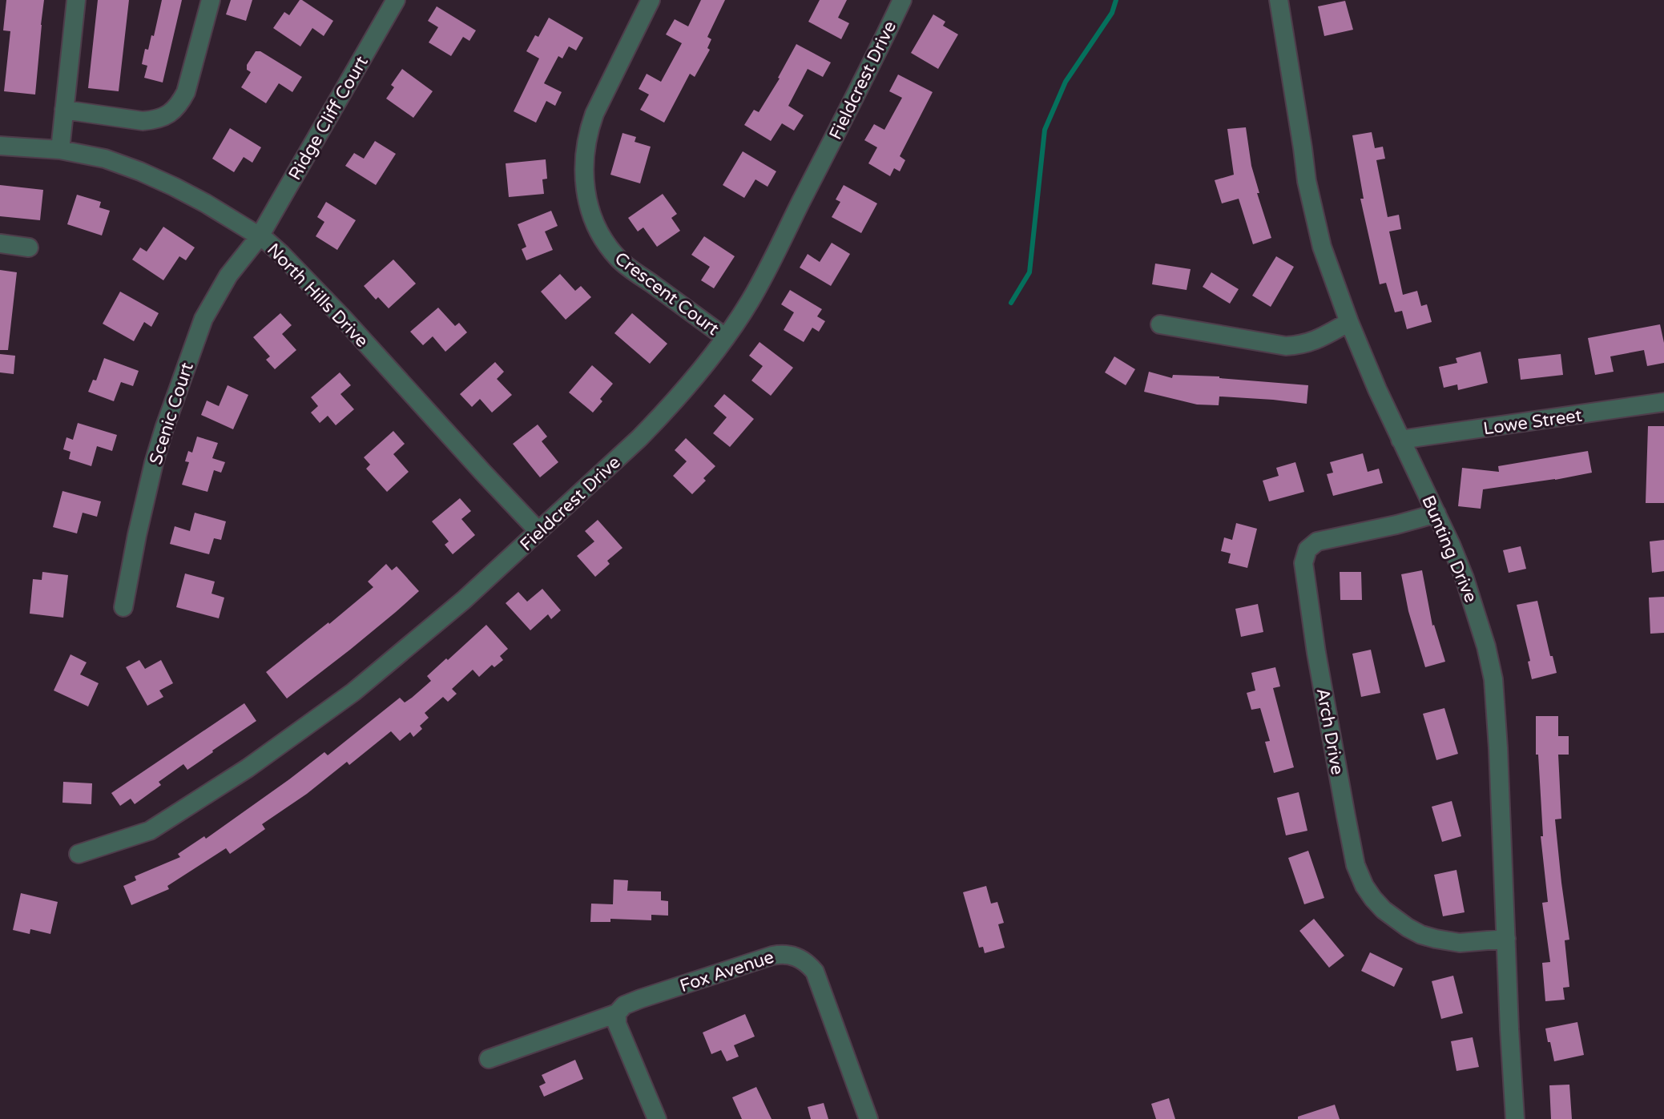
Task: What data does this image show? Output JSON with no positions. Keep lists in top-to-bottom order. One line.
{"streets":{"street":["Fieldcrest Drive","Ridge Cliff Court","Crescent Court","North Hills Drive","Scenic Court","Lowe Street","Bunting Drive","Arch Drive","Fox Avenue"]},"crossings":[["Fieldcrest Drive","Crescent Court"],["Fieldcrest Drive","North Hills Drive"],["Ridge Cliff Court","North Hills Drive"],["Ridge Cliff Court","Scenic Court"],["North Hills Drive","Scenic Court"],["Lowe Street","Bunting Drive"],["Bunting Drive","Arch Drive"]]}
